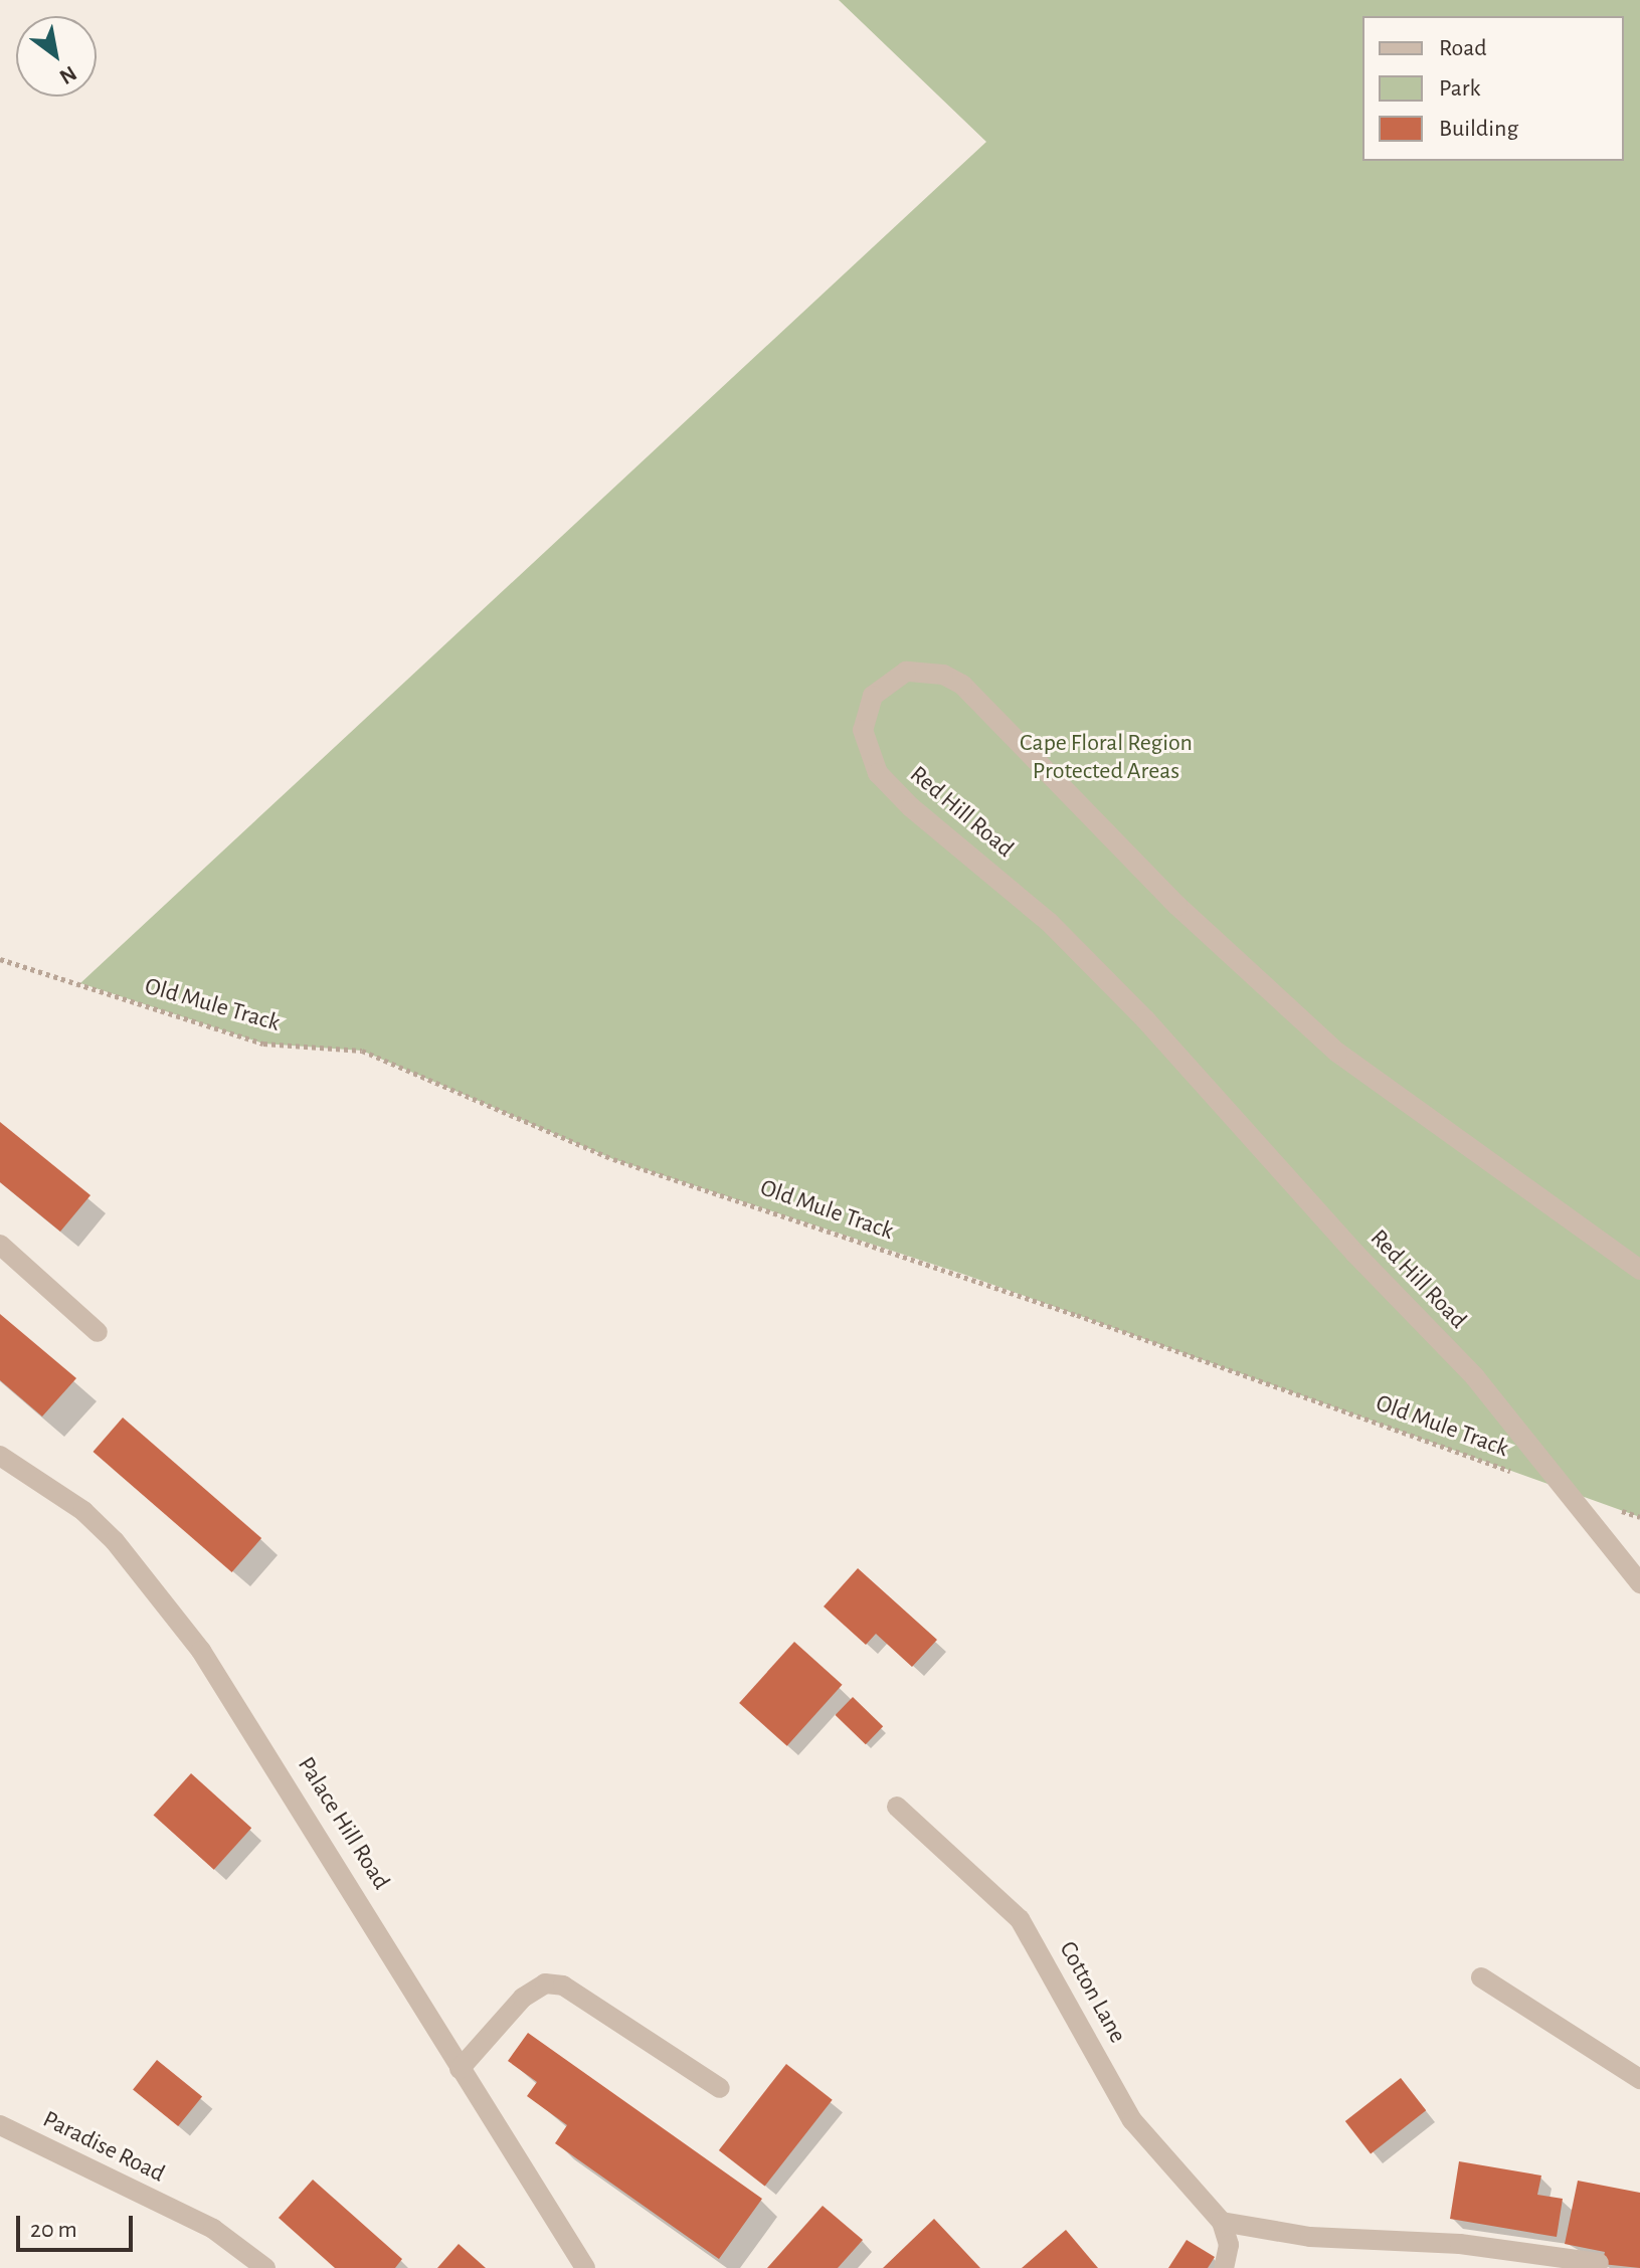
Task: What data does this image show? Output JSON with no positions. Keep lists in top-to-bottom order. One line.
{"streets":{"street":["Red Hill Road","Palace Hill Road","Cotton Lane","Paradise Road"],"path":["Old Mule Track"]},"parks":["Cape Floral Region Protected Areas"],"legend":["Road","Park","Building"],"scale_bar":"20 m","north":"bottom right"}
